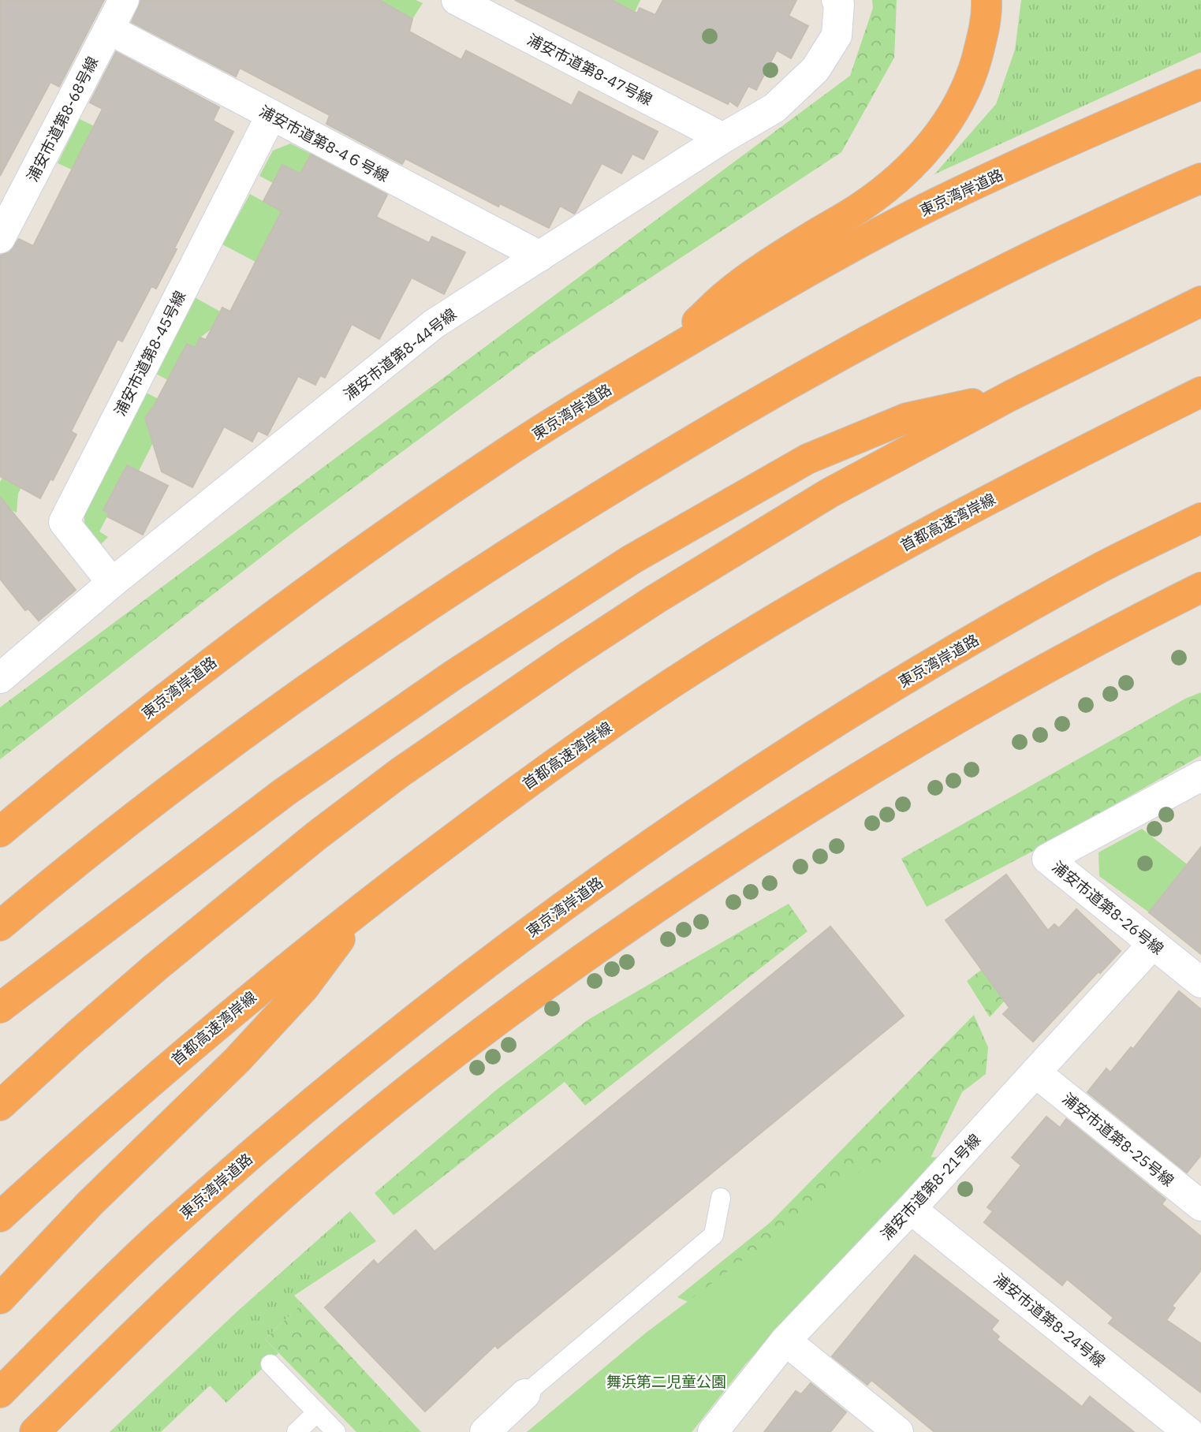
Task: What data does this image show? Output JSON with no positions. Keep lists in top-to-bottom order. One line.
{"streets":{"highway":["東京湾岸道路","首都高速湾岸線"],"street":["浦安市道第8-47号線","浦安市道第8-68号線","浦安市道第8-4６号線","浦安市道第8-45号線","浦安市道第8-44号線","浦安市道第8-26号線","浦安市道第8-25号線","浦安市道第8-21号線","浦安市道第8-24号線"]},"crossings":[["浦安市道第8-47号線","浦安市道第8-44号線"],["浦安市道第8-68号線","浦安市道第8-4６号線"],["浦安市道第8-4６号線","浦安市道第8-45号線"],["浦安市道第8-4６号線","浦安市道第8-44号線"],["浦安市道第8-45号線","浦安市道第8-44号線"],["浦安市道第8-26号線","浦安市道第8-21号線"],["浦安市道第8-25号線","浦安市道第8-21号線"],["浦安市道第8-21号線","浦安市道第8-24号線"]],"parks":["舞浜第二児童公園"]}
